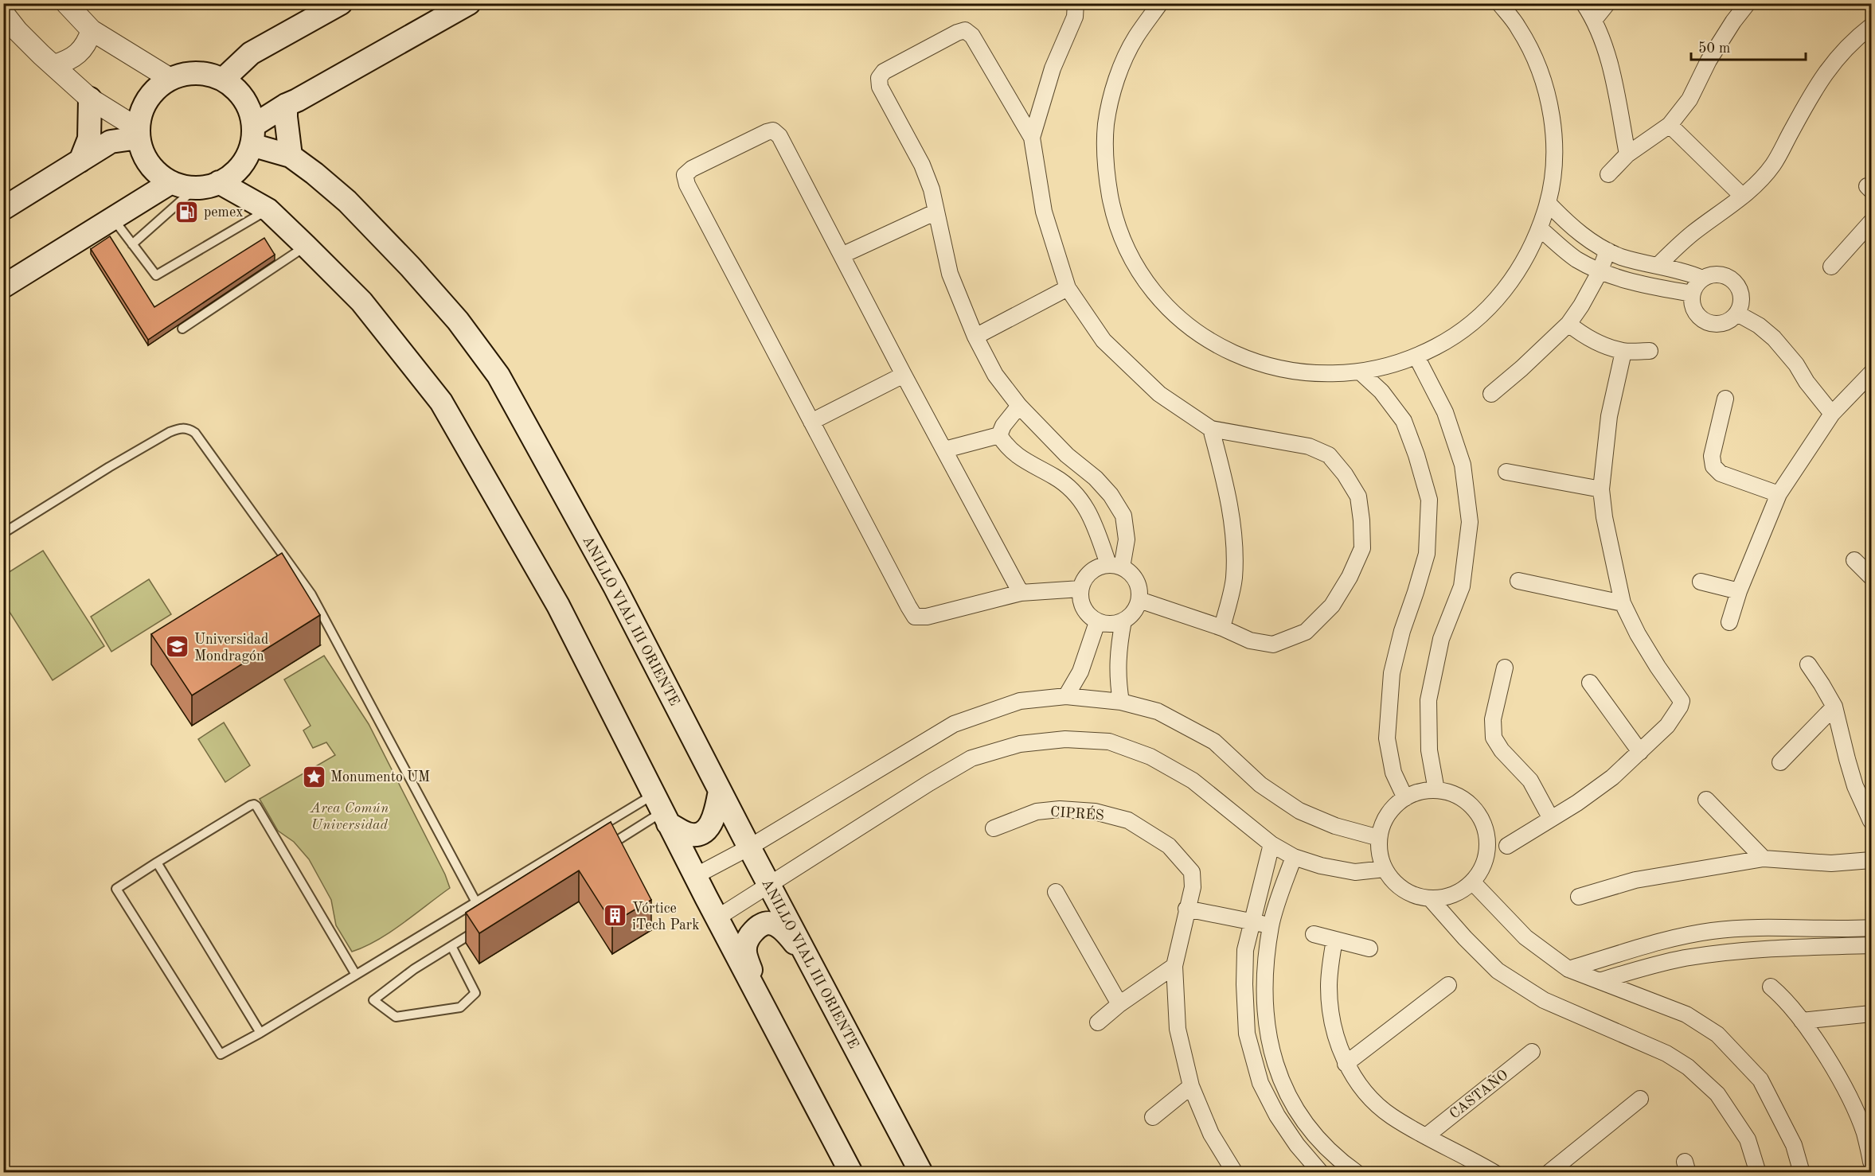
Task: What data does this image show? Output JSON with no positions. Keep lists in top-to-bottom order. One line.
{"streets":{"main road":["ANILLO VIAL III ORIENTE"],"street":["CIPRÉS","CASTAÑO"]},"parks":["Area Común Universidad"],"places":{"fuel station":["pemex"],"school or university":["Universidad Mondragón"],"place":["Monumento UM"],"building":["Vórtice iTech Park"]},"scale_bar":"50 m"}
